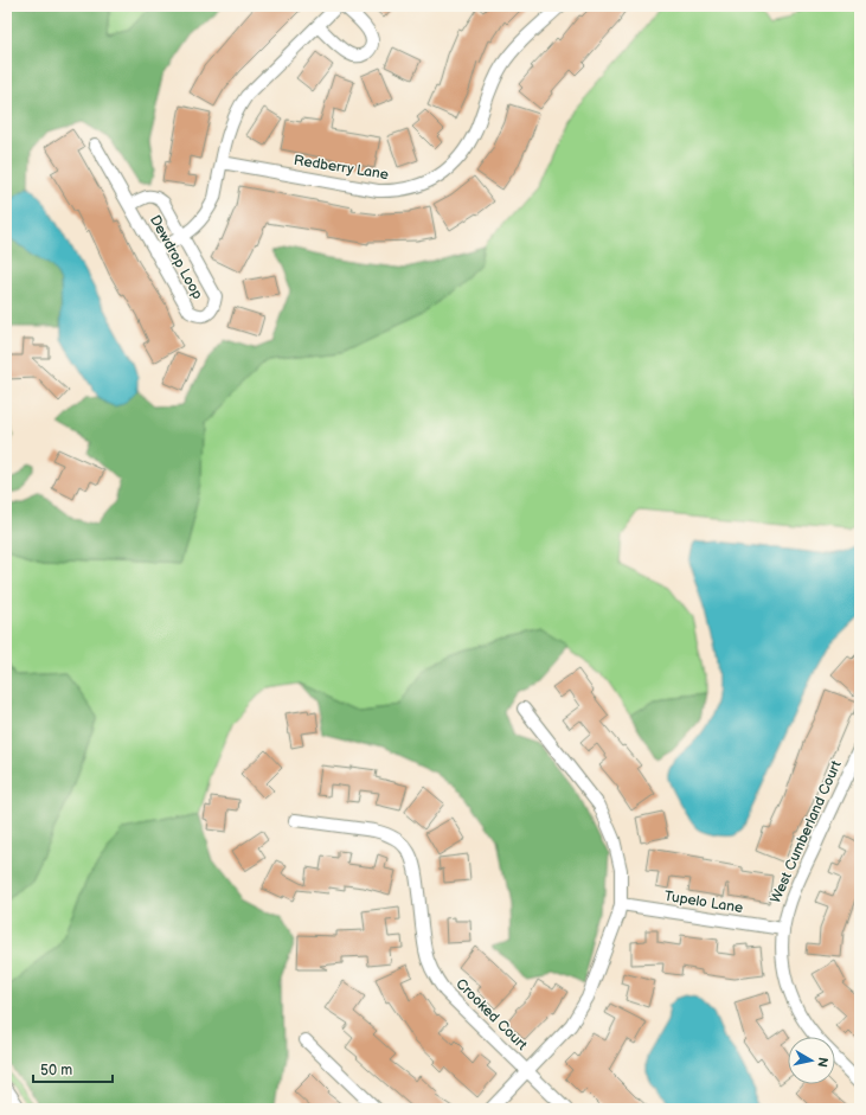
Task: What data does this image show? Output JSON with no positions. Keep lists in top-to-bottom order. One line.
{"streets":{"street":["Redberry Lane","Dewdrop Loop","West Cumberland Court","Tupelo Lane","Crooked Court"]},"crossings":[["West Cumberland Court","Tupelo Lane"]],"scale_bar":"50 m","north":"right"}
